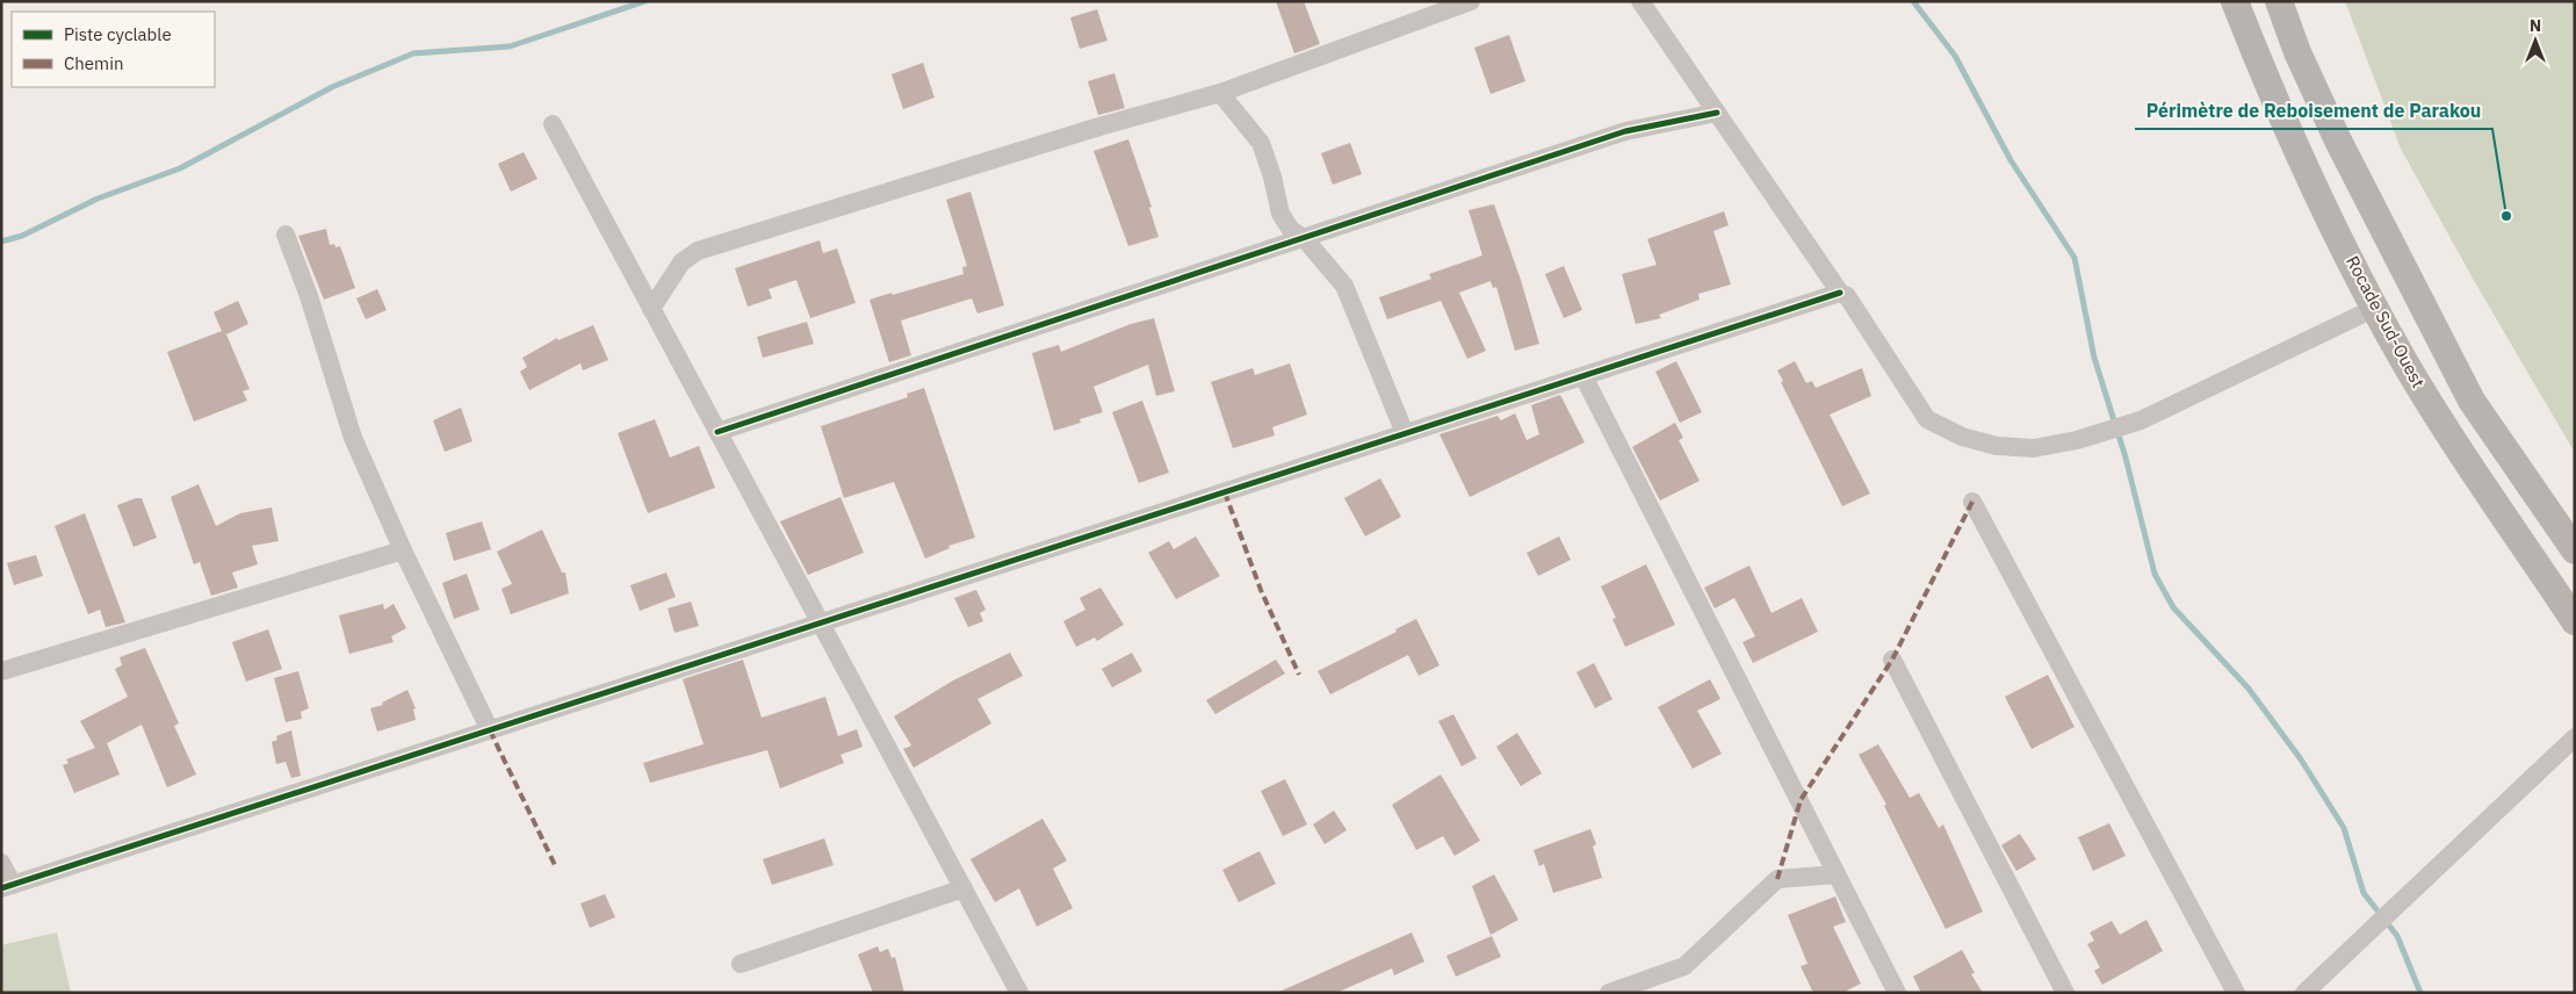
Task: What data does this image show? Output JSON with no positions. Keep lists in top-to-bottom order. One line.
{"streets":{"main road":["Rocade Sud-Ouest"]},"places":["Périmètre de Reboisement de Parakou"],"legend":["Piste cyclable","Chemin"],"north":"top"}
